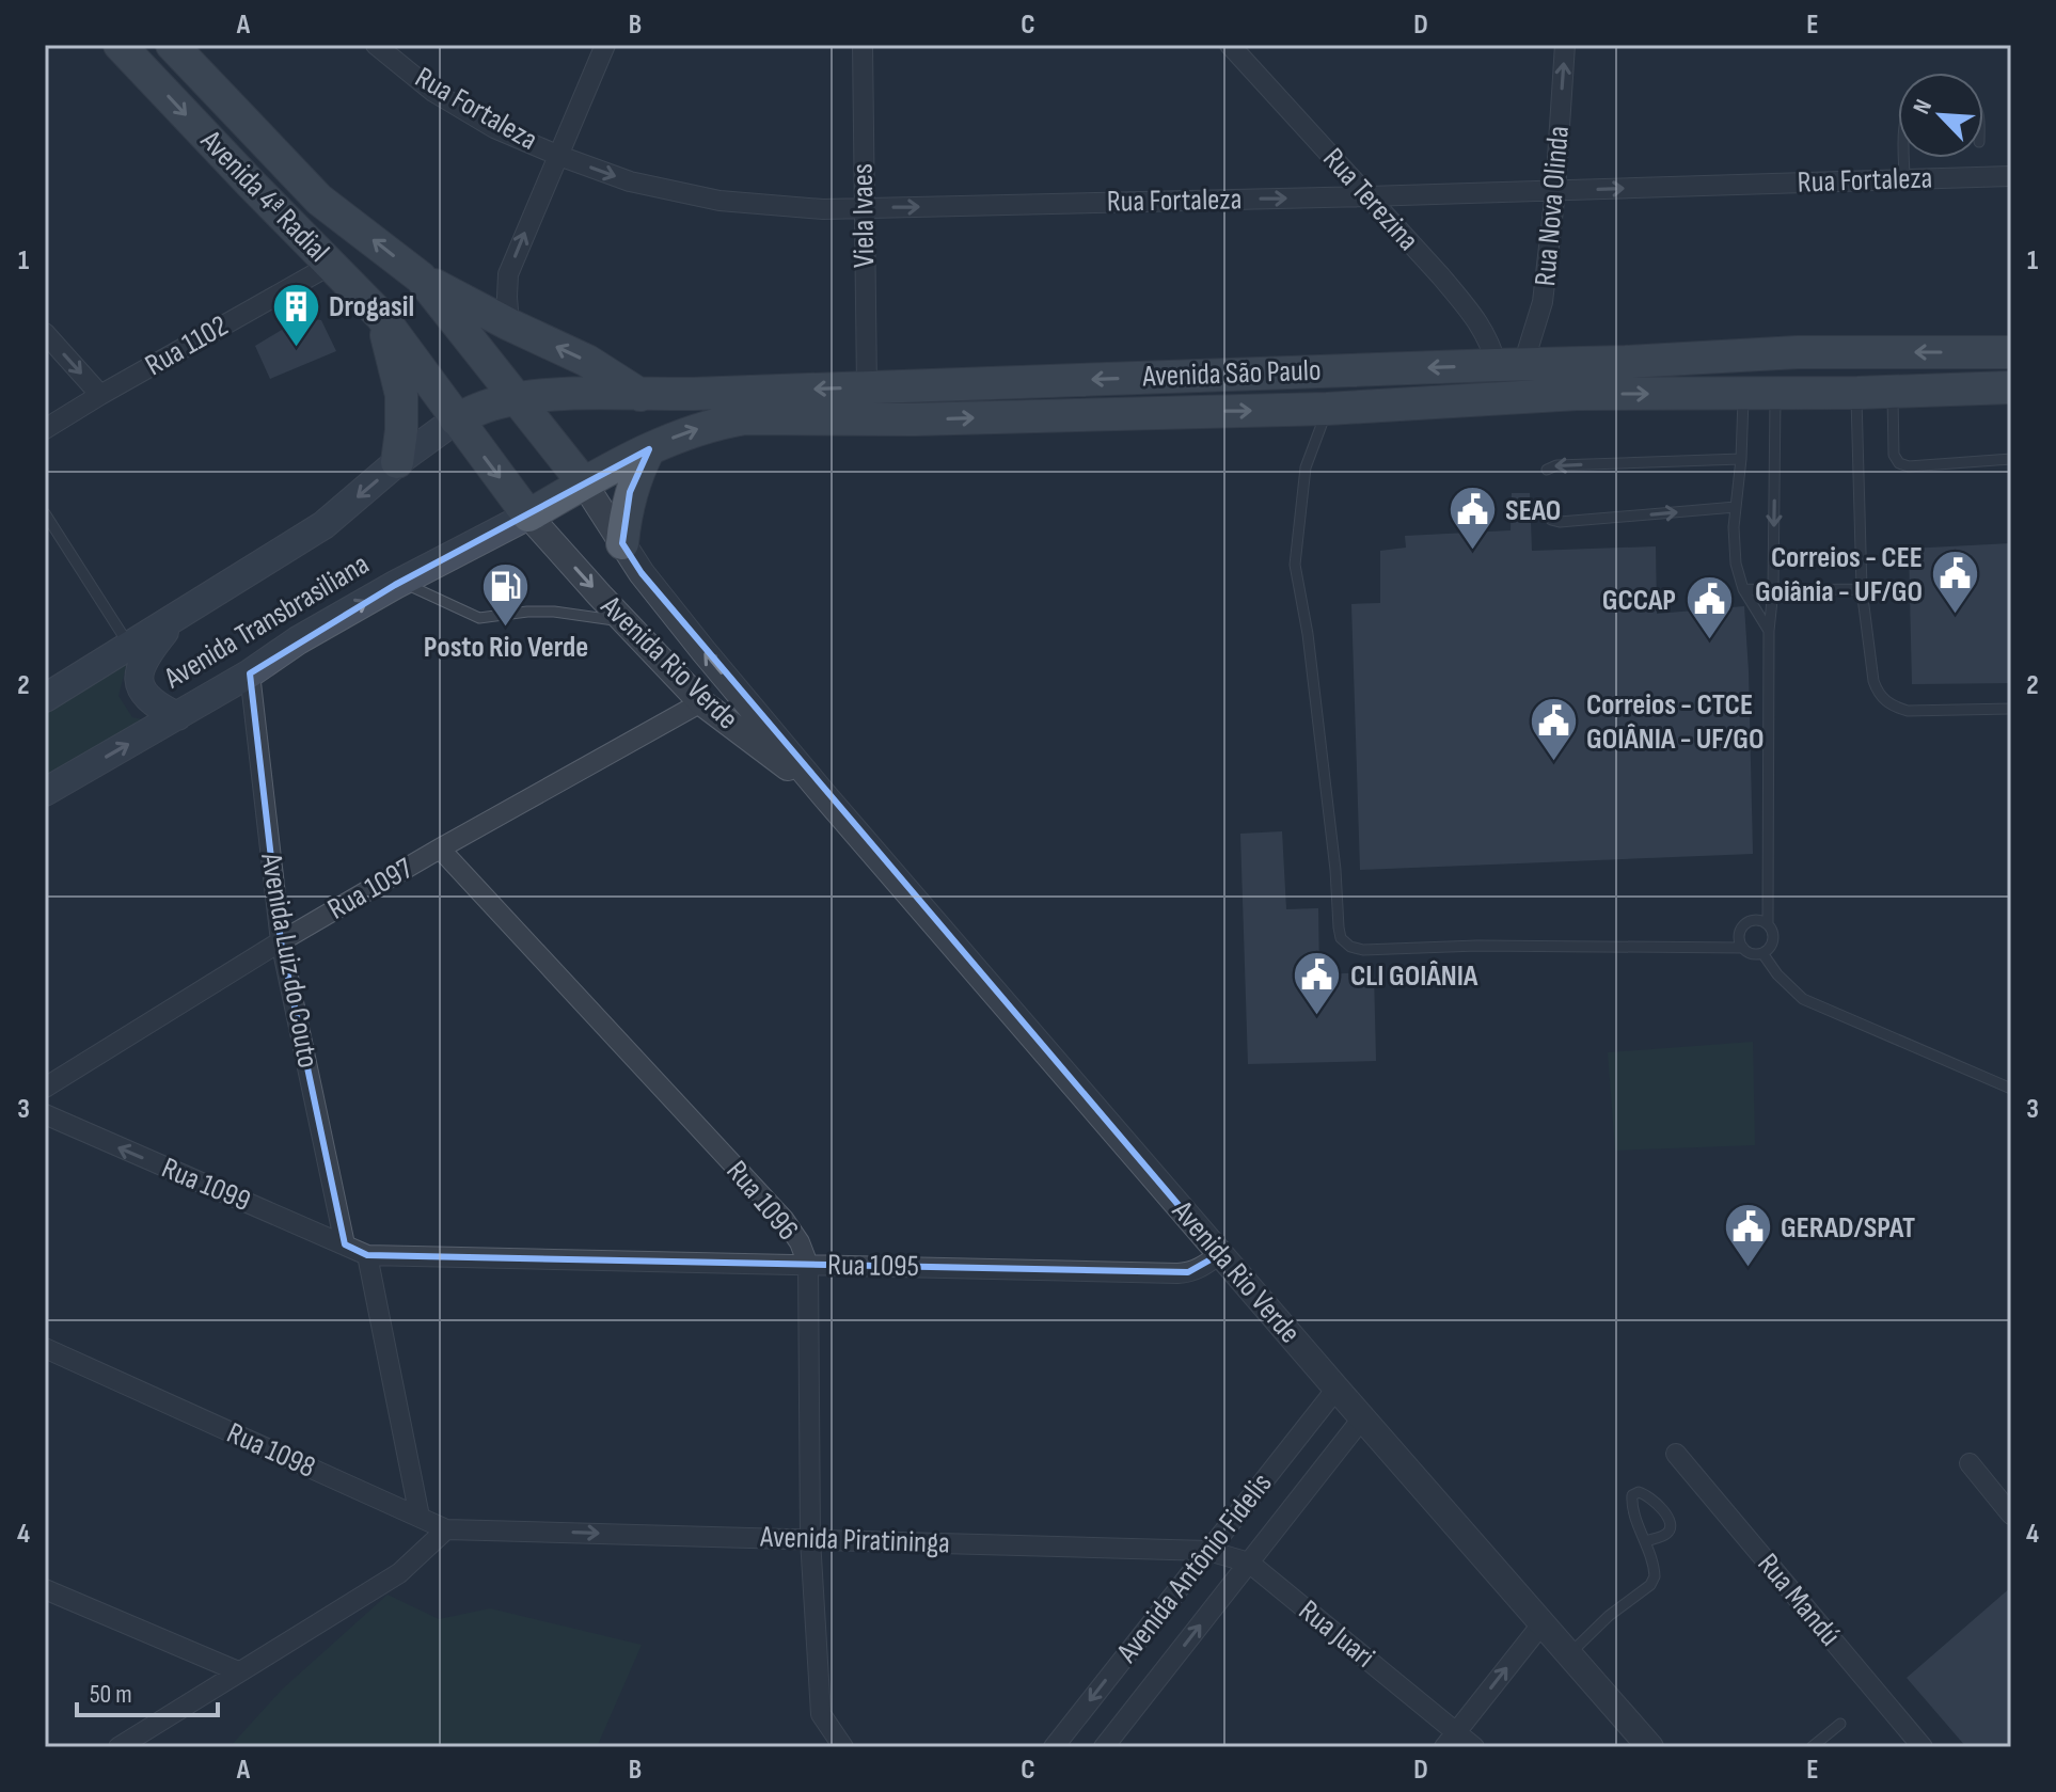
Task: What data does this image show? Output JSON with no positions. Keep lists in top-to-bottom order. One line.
{"streets":{"main road":["Avenida 4ª Radial","Avenida São Paulo","Avenida Transbrasiliana"],"street":["Rua Fortaleza","Rua Terezina","Rua Nova Olinda","Viela Ivaes","Rua 1102","Avenida Rio Verde","Rua 1097","Avenida Luiz do Couto","Rua 1099","Rua 1096","Rua 1095","Rua 1098","Avenida Piratininga","Avenida Antônio Fidelis","Rua Mandú","Rua Juari"]},"crossings":[["Rua Fortaleza","Rua Terezina"],["Rua Fortaleza","Rua Nova Olinda"],["Rua Fortaleza","Viela Ivaes"],["Avenida 4ª Radial","Rua 1102"],["Avenida 4ª Radial","Avenida São Paulo"],["Avenida 4ª Radial","Avenida Transbrasiliana"],["Avenida 4ª Radial","Avenida Rio Verde"],["Rua Terezina","Rua Nova Olinda"],["Rua Terezina","Avenida São Paulo"],["Rua Nova Olinda","Avenida São Paulo"],["Viela Ivaes","Avenida São Paulo"],["Avenida São Paulo","Avenida Transbrasiliana"],["Avenida São Paulo","Avenida Rio Verde"],["Avenida Transbrasiliana","Avenida Rio Verde"],["Avenida Transbrasiliana","Avenida Luiz do Couto"],["Avenida Rio Verde","Rua 1097"],["Avenida Rio Verde","Rua 1095"],["Avenida Rio Verde","Avenida Antônio Fidelis"],["Rua 1097","Avenida Luiz do Couto"],["Rua 1097","Rua 1096"],["Avenida Luiz do Couto","Rua 1099"],["Rua 1099","Rua 1095"],["Rua 1096","Rua 1095"],["Rua 1096","Avenida Piratininga"],["Rua 1098","Avenida Piratininga"],["Avenida Piratininga","Avenida Antônio Fidelis"],["Avenida Piratininga","Rua Juari"],["Avenida Antônio Fidelis","Rua Juari"]],"one_way":["Rua Fortaleza","Rua Nova Olinda","Rua 1099","Avenida Piratininga"],"places":{"building":["Drogasil"],"public building":["SEAO","Correios - CEE Goiânia - UF/GO","GCCAP","Correios - CTCE GOIÂNIA - UF/GO","CLI GOIÂNIA","GERAD/SPAT"],"fuel station":["Posto Rio Verde"]},"scale_bar":"50 m","north":"top left","grid":{"columns":["A","B","C","D","E"],"rows":["1","2","3","4"]}}
